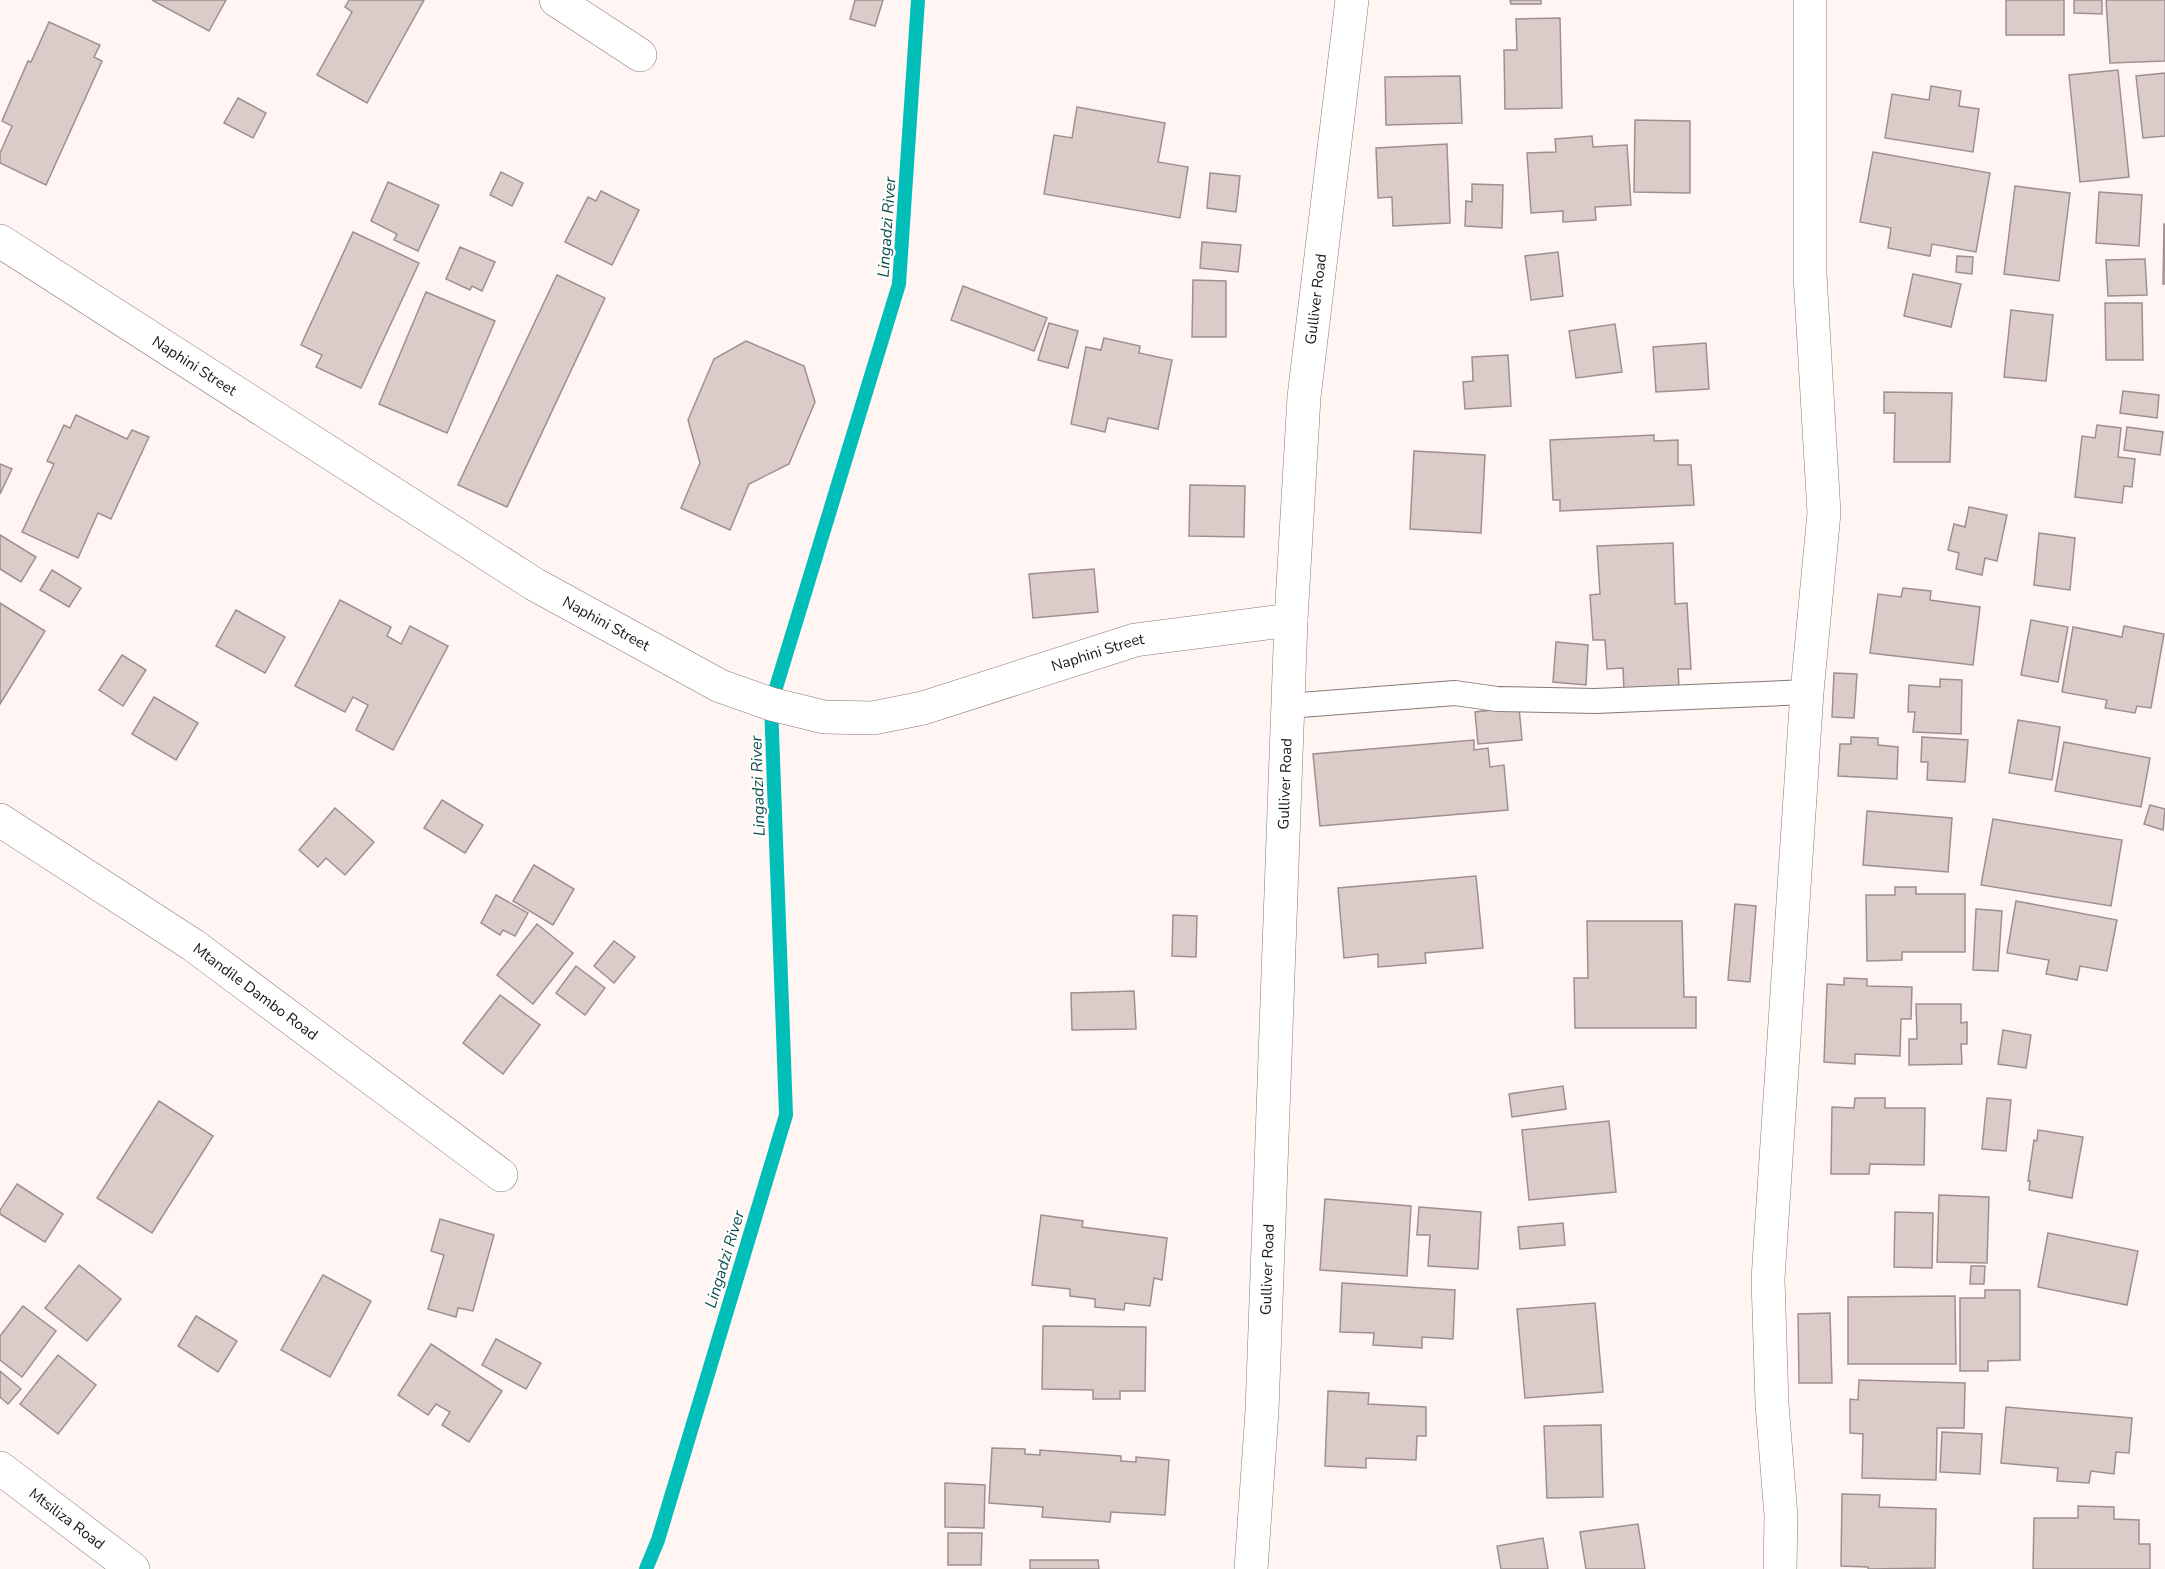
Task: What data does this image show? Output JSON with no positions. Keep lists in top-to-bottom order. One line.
{"streets":{"street":["Gulliver Road","Naphini Street","Mtandile Dambo Road","Mtsiliza Road"]},"crossings":[["Gulliver Road","Naphini Street"]],"water":["Lingadzi River"]}
